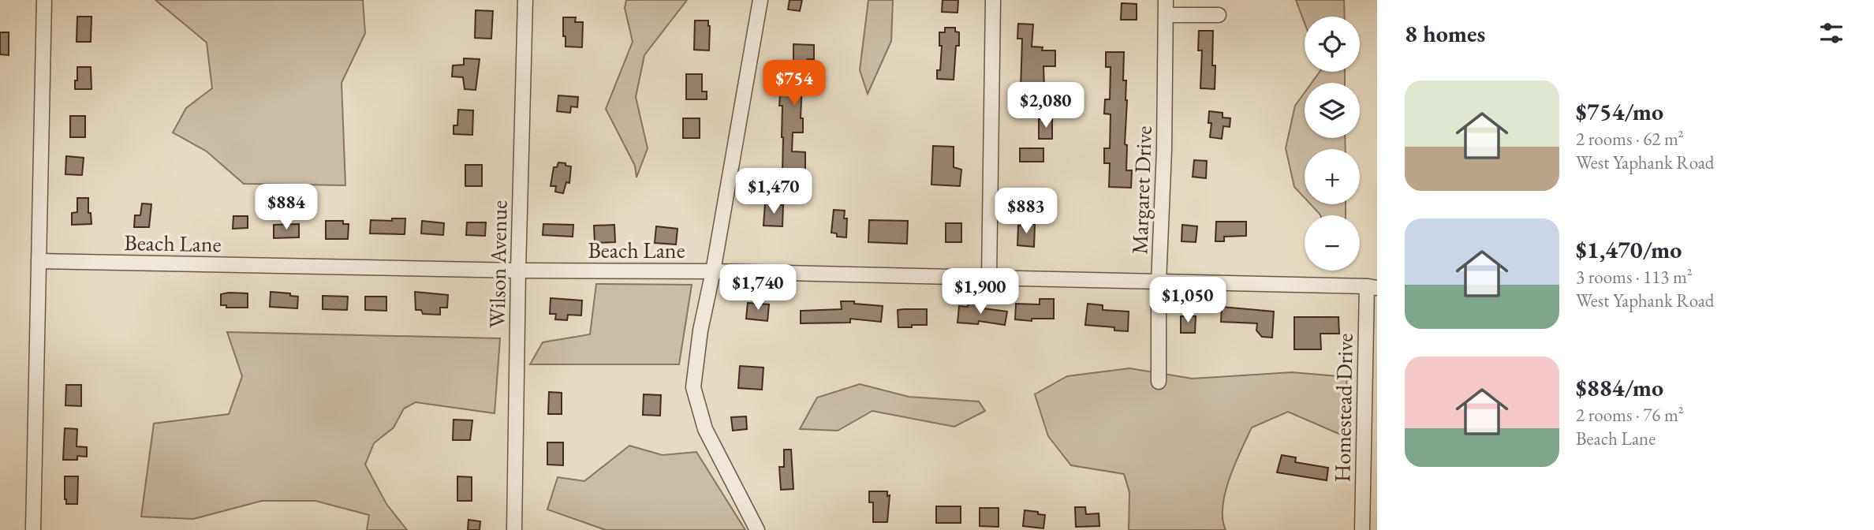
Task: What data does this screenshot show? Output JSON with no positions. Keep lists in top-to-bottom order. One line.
{"streets":{"street":["Margaret Drive","Beach Lane","Wilson Avenue","Homestead Drive"]},"crossings":[["Margaret Drive","Beach Lane"],["Beach Lane","Wilson Avenue"],["Beach Lane","Homestead Drive"]],"page":{"heading":"8 homes","map_buttons":["+","−"],"price":["$754","$2,080","$1,470","$884","$883","$1,740","$1,900","$1,050"],"list":[{"name":"$754/mo","note":"2 rooms · 62 m² · West Yaphank Road"},{"name":"$1,470/mo","note":"3 rooms · 113 m² · West Yaphank Road"},{"name":"$884/mo","note":"2 rooms · 76 m² · Beach Lane"}]}}
